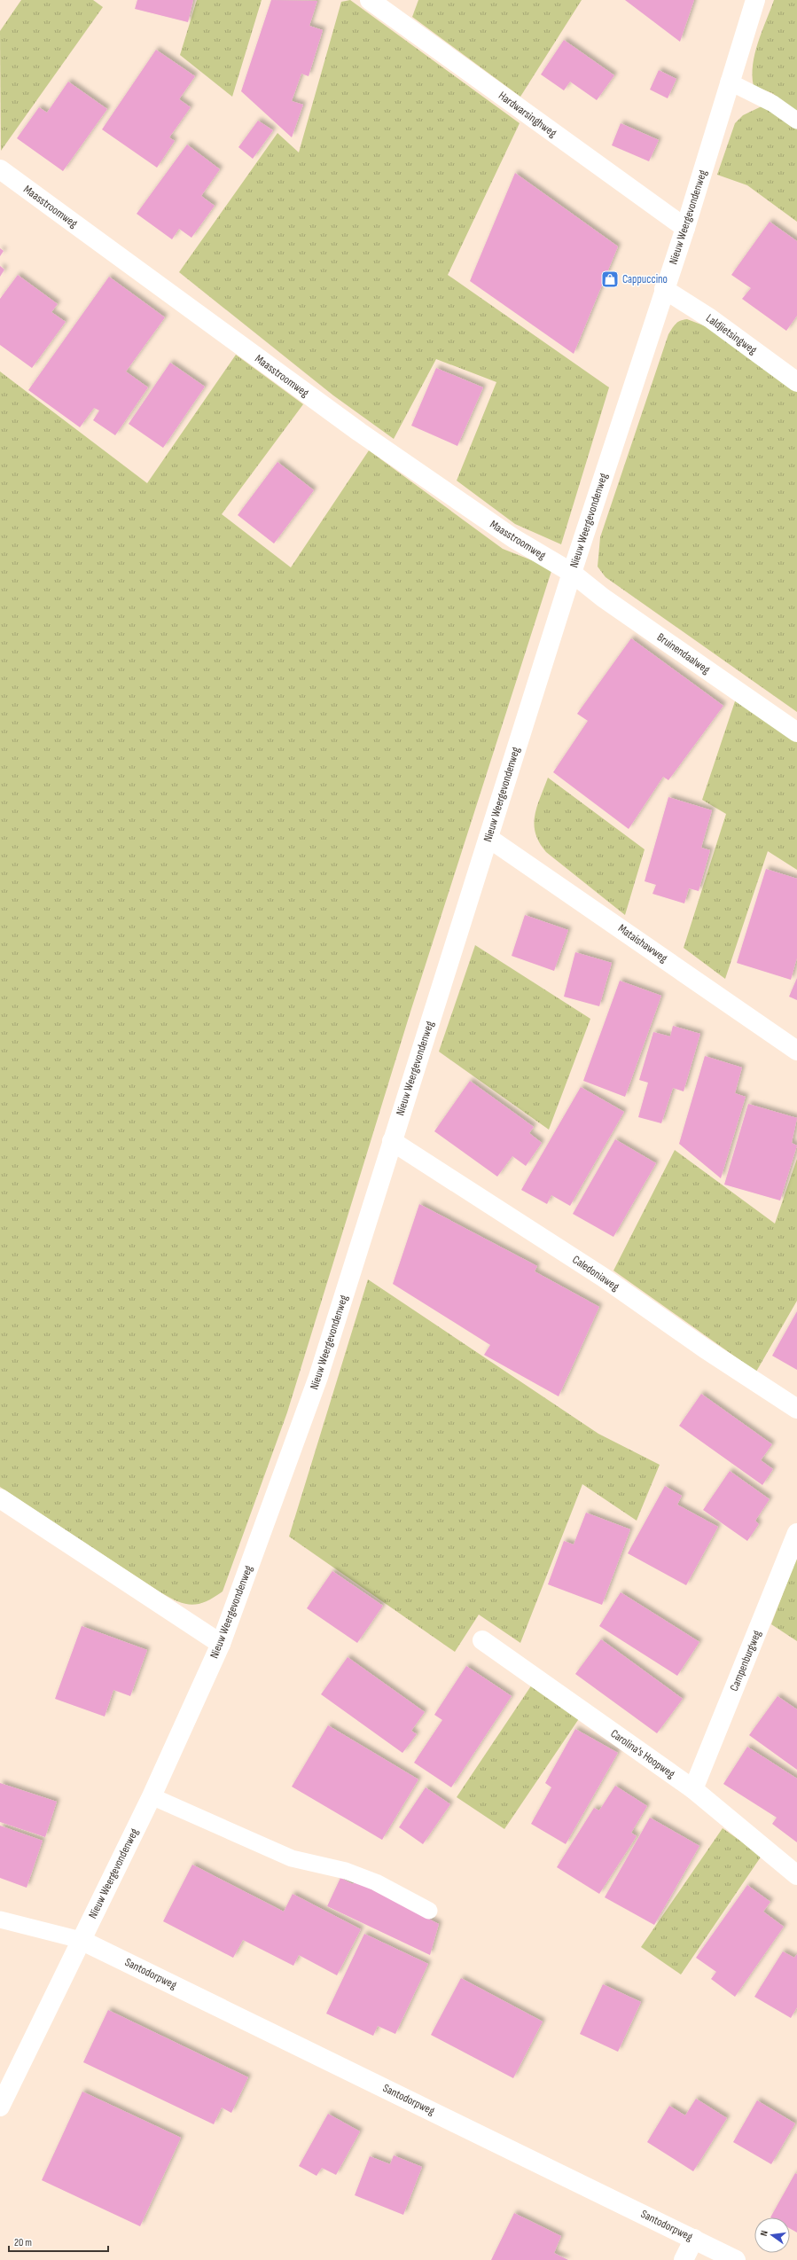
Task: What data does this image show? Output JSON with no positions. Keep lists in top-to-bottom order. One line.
{"streets":{"street":["Hardwarsinghweg","Maasstroomweg","Nieuw Weergevondenweg","Laldjietsingweg","Bruinendaalweg","Mataishawweg","Caledoniaweg","Campenburgweg","Carolina's Hoopweg","Santodorpweg"]},"crossings":[["Hardwarsinghweg","Nieuw Weergevondenweg"],["Maasstroomweg","Nieuw Weergevondenweg"],["Maasstroomweg","Bruinendaalweg"],["Nieuw Weergevondenweg","Laldjietsingweg"],["Nieuw Weergevondenweg","Bruinendaalweg"],["Nieuw Weergevondenweg","Mataishawweg"],["Nieuw Weergevondenweg","Caledoniaweg"],["Nieuw Weergevondenweg","Santodorpweg"],["Campenburgweg","Carolina's Hoopweg"]],"places":{"shop":["Cappuccino"]},"scale_bar":"20 m","north":"left"}
